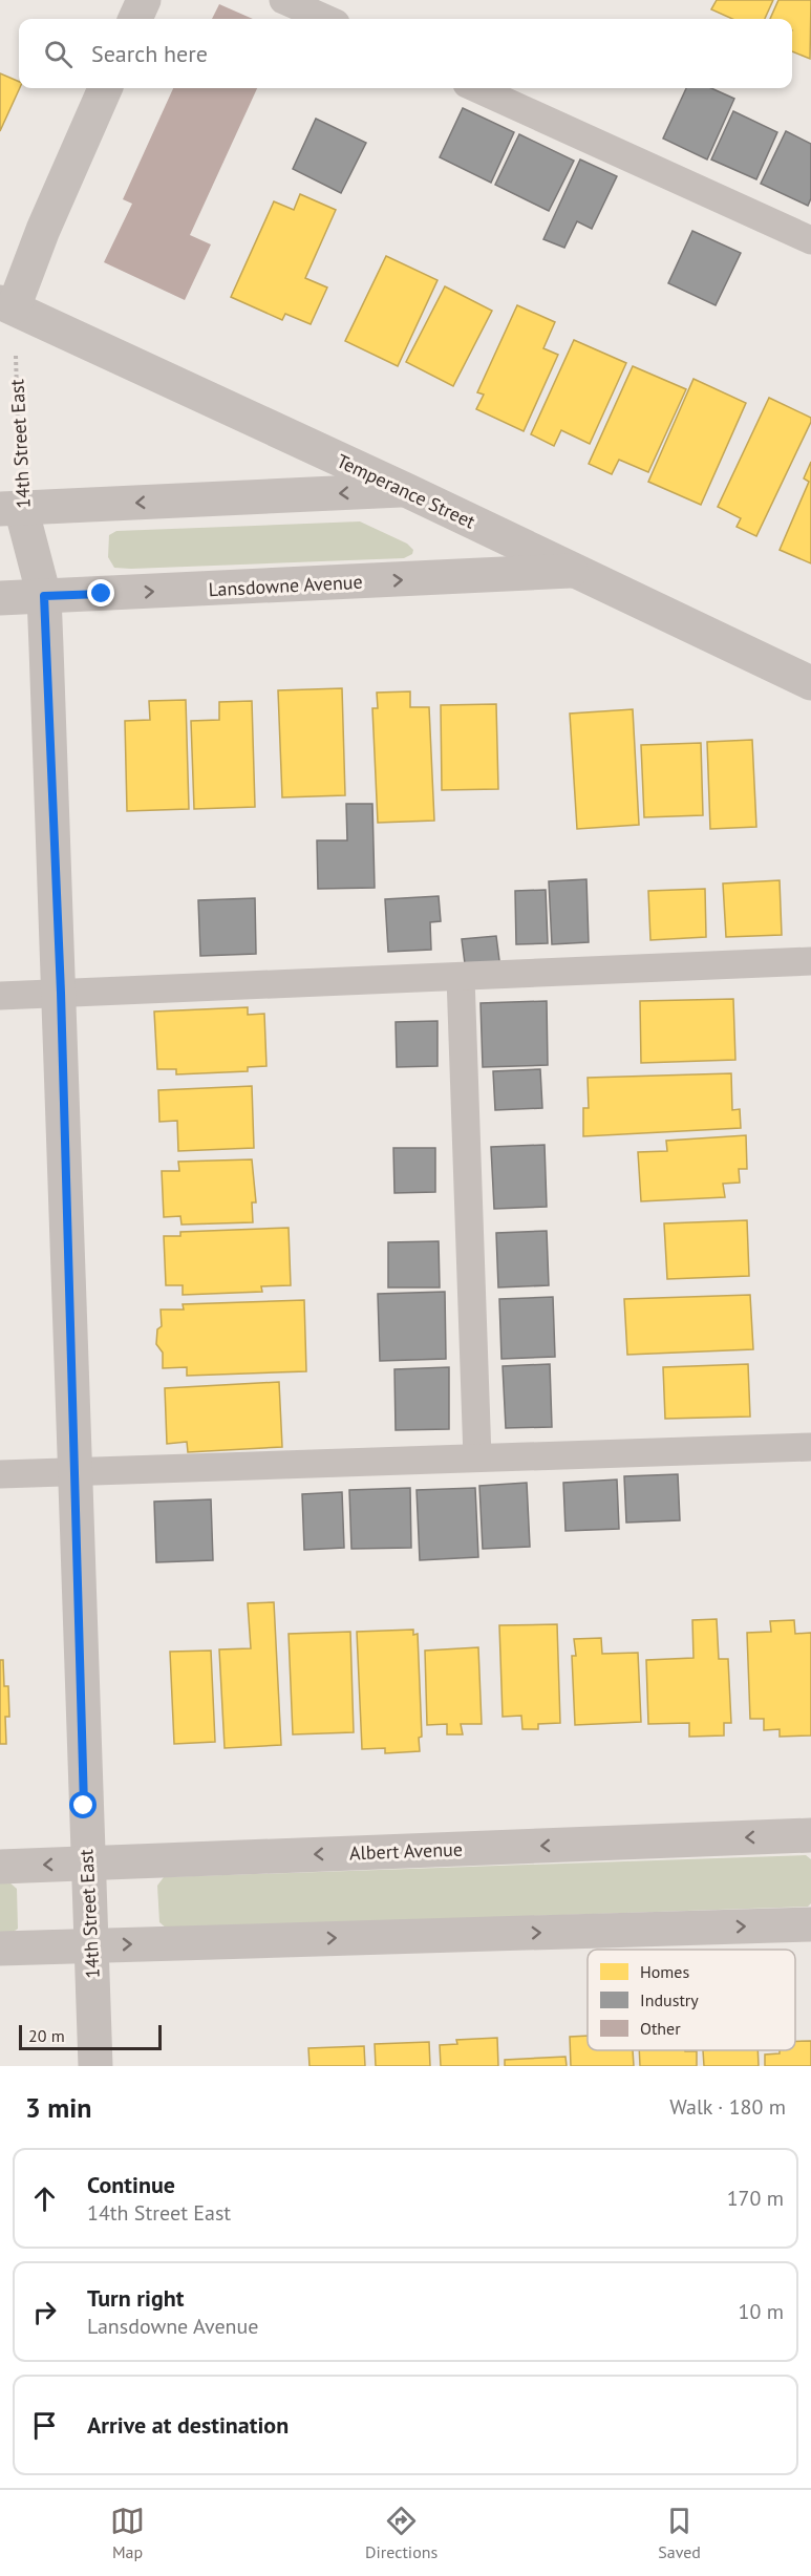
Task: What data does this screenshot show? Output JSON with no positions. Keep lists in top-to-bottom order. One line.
{"streets":{"street":["14th Street East","Temperance Street","Lansdowne Avenue","Albert Avenue"]},"crossings":[["14th Street East","Temperance Street"],["14th Street East","Lansdowne Avenue"],["14th Street East","Albert Avenue"],["Temperance Street","Lansdowne Avenue"]],"legend":["Homes","Industry","Other"],"scale_bar":"20 m","page":{"search":"Search here","scale":"20 m","heading":["3 min","Walk · 180 m"],"list":[["Continue","14th Street East","170 m"],["Turn right","Lansdowne Avenue","10 m"],"Arrive at destination"],"nav":["Map","Directions","Saved"]}}
